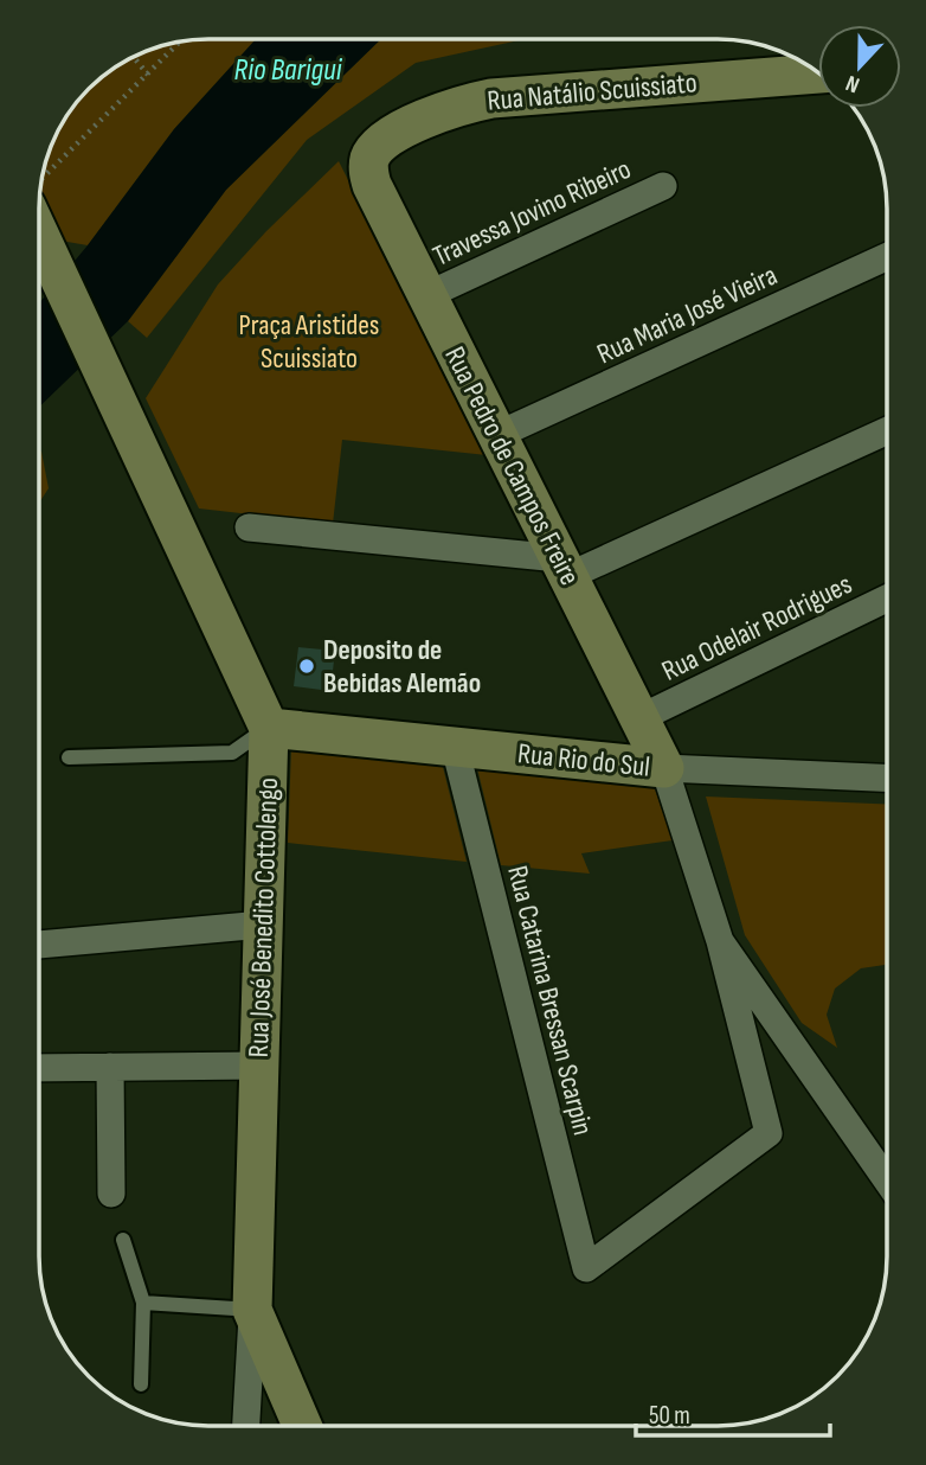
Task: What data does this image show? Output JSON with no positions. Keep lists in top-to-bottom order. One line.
{"streets":{"street":["Rua Natálio Scuissiato","Travessa Jovino Ribeiro","Rua Maria José Vieira","Rua Pedro de Campos Freire","Rua Odelair Rodrigues","Rua Rio do Sul","Rua José Benedito Cottolengo","Rua Catarina Bressan Scarpin"]},"crossings":[["Rua Natálio Scuissiato","Rua Pedro de Campos Freire"],["Travessa Jovino Ribeiro","Rua Pedro de Campos Freire"],["Rua Maria José Vieira","Rua Pedro de Campos Freire"],["Rua Pedro de Campos Freire","Rua Odelair Rodrigues"],["Rua Pedro de Campos Freire","Rua Rio do Sul"],["Rua Rio do Sul","Rua José Benedito Cottolengo"],["Rua Rio do Sul","Rua Catarina Bressan Scarpin"]],"water":["Rio Barigui"],"parks":["Praça Aristides Scuissiato"],"places":["Deposito de Bebidas Alemão"],"scale_bar":"50 m","north":"bottom"}
